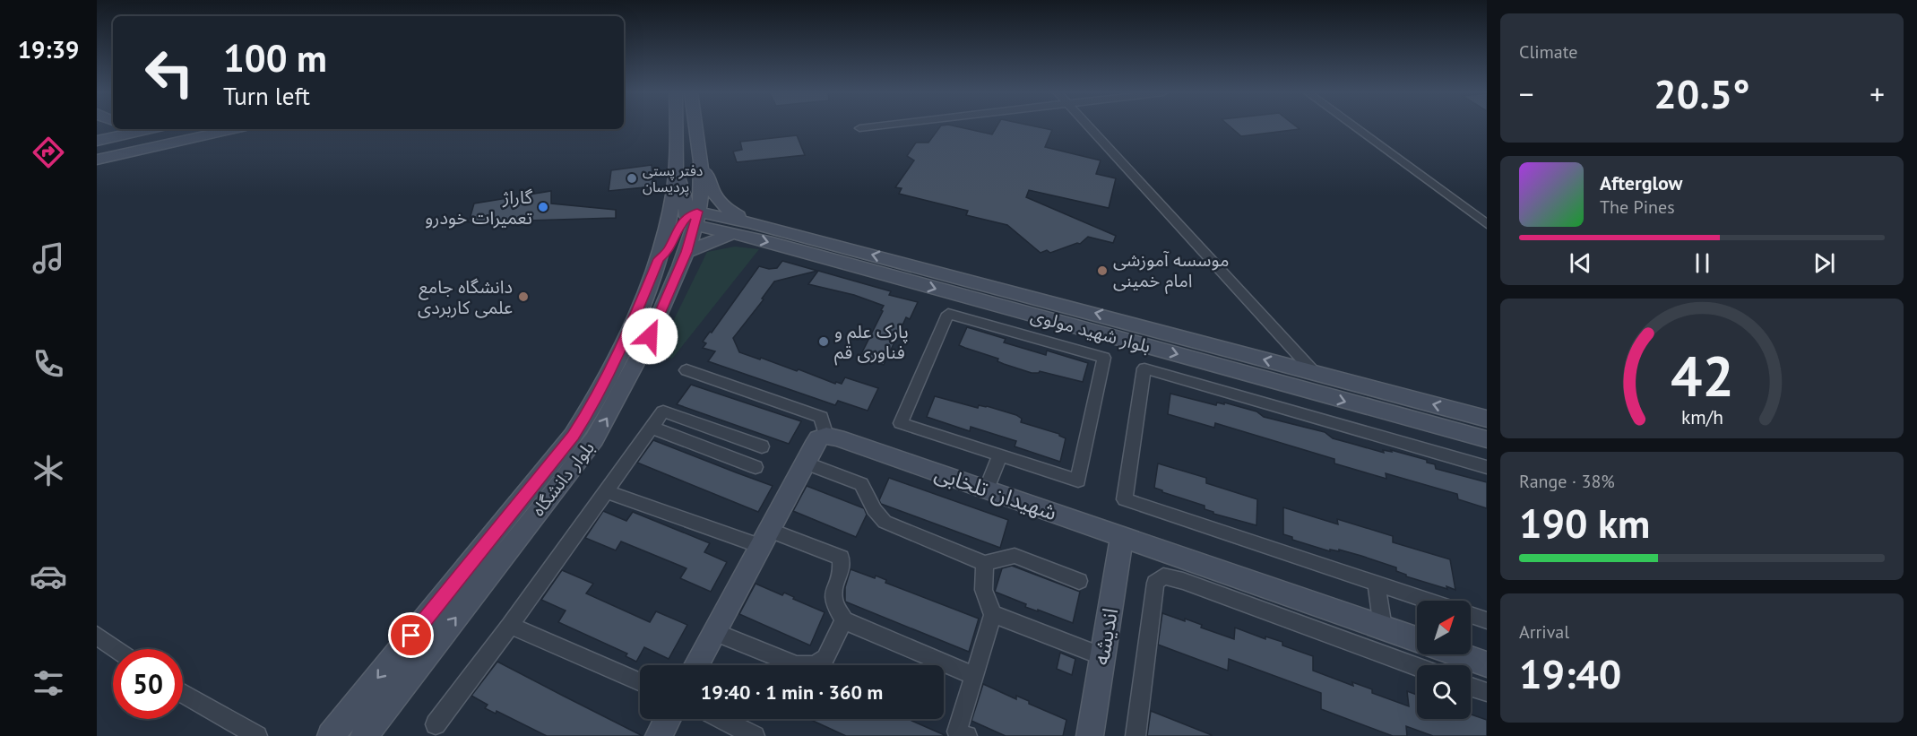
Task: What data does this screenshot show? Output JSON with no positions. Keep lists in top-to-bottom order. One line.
{"streets":{"main road":["بلوار شهید مولوی","بلوار دانشگاه","شهیدان تلخابی","انديشه"]},"crossings":[["بلوار شهید مولوی","بلوار دانشگاه"],["شهیدان تلخابی","انديشه"]],"places":["دفتر پستی پردیسان","گاراژ تعمیرات خودرو","موسسه آموزشی امام خمینی","دانشگاه جامع علمی کاربردی","پارک علم و فناوری قم"],"north":"top right","page":{"tabs":"19:39","tile":["Climate",["Range · 38%","190 km"],["Arrival","19:40"]],"turn":["100 m","Turn left"],"heat":["−","20.5°","+"],"song":["Afterglow","The Pines"],"limit":"50","trip":"19:40 · 1 min · 360 m","gauge":["42","km/h"]}}
